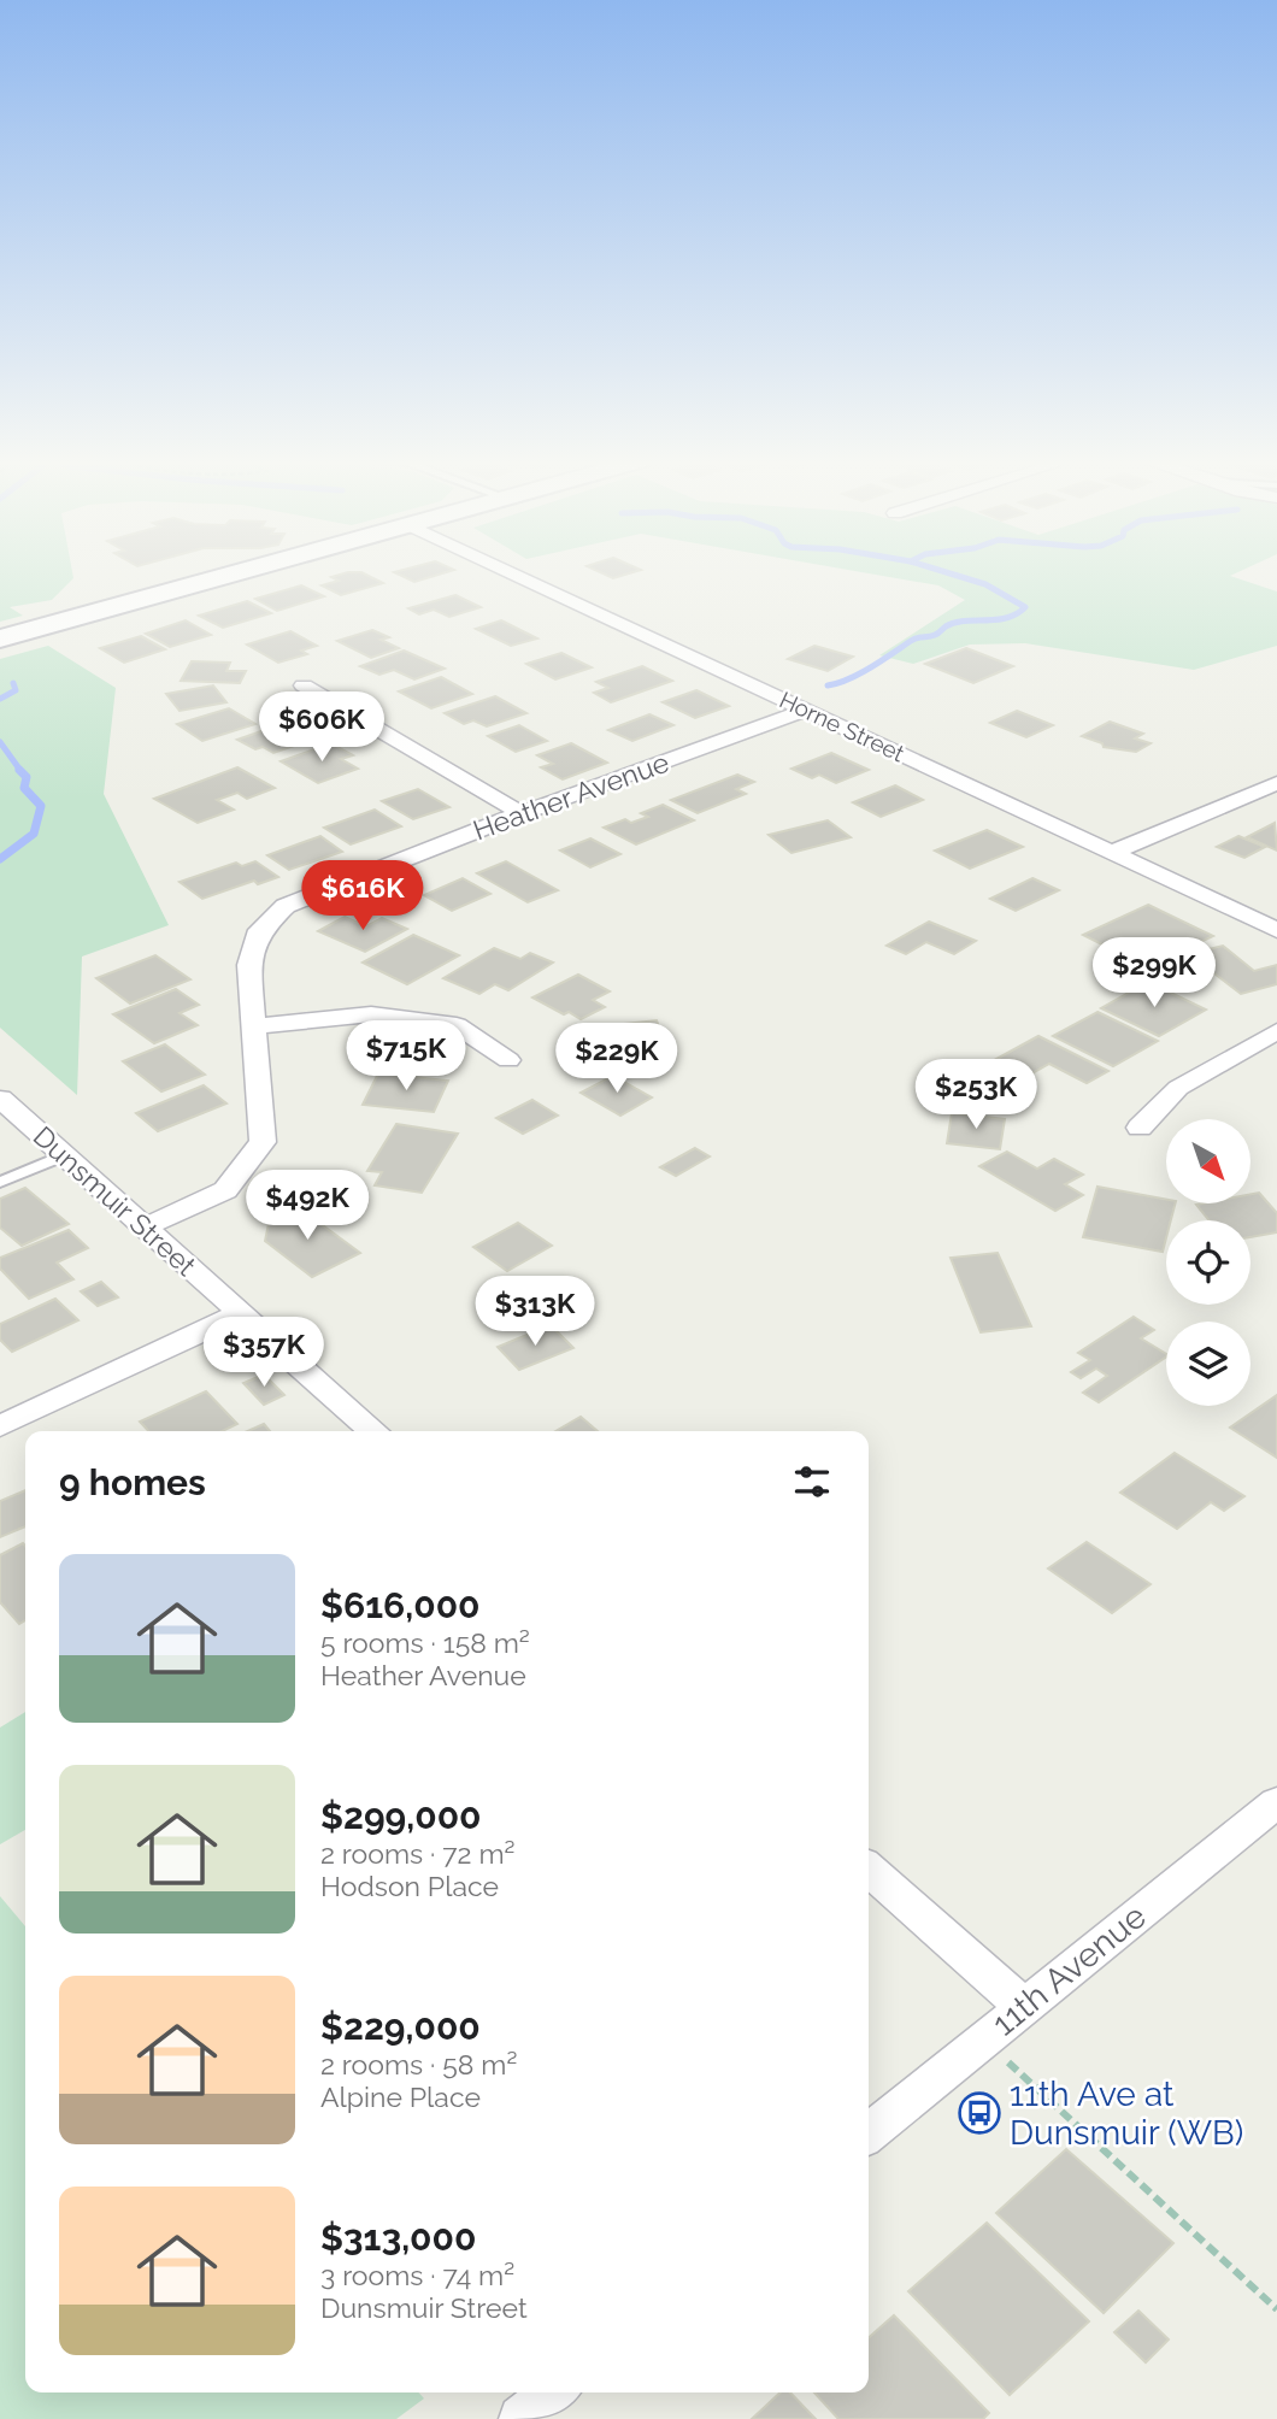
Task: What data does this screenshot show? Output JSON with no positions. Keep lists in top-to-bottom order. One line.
{"streets":{"street":["Horne Street","Heather Avenue","Dunsmuir Street","11th Avenue"]},"crossings":[["Horne Street","Heather Avenue"],["Heather Avenue","Dunsmuir Street"]],"places":{"bus stop":["11th Ave at Dunsmuir (WB)"]},"north":"bottom right","page":{"price":["$606K","$616K","$299K","$715K","$229K","$253K","$492K","$313K","$357K"],"heading":"9 homes","list":[{"name":"$616,000","note":"5 rooms · 158 m² · Heather Avenue"},{"name":"$299,000","note":"2 rooms · 72 m² · Hodson Place"},{"name":"$229,000","note":"2 rooms · 58 m² · Alpine Place"},{"name":"$313,000","note":"3 rooms · 74 m² · Dunsmuir Street"}]}}
